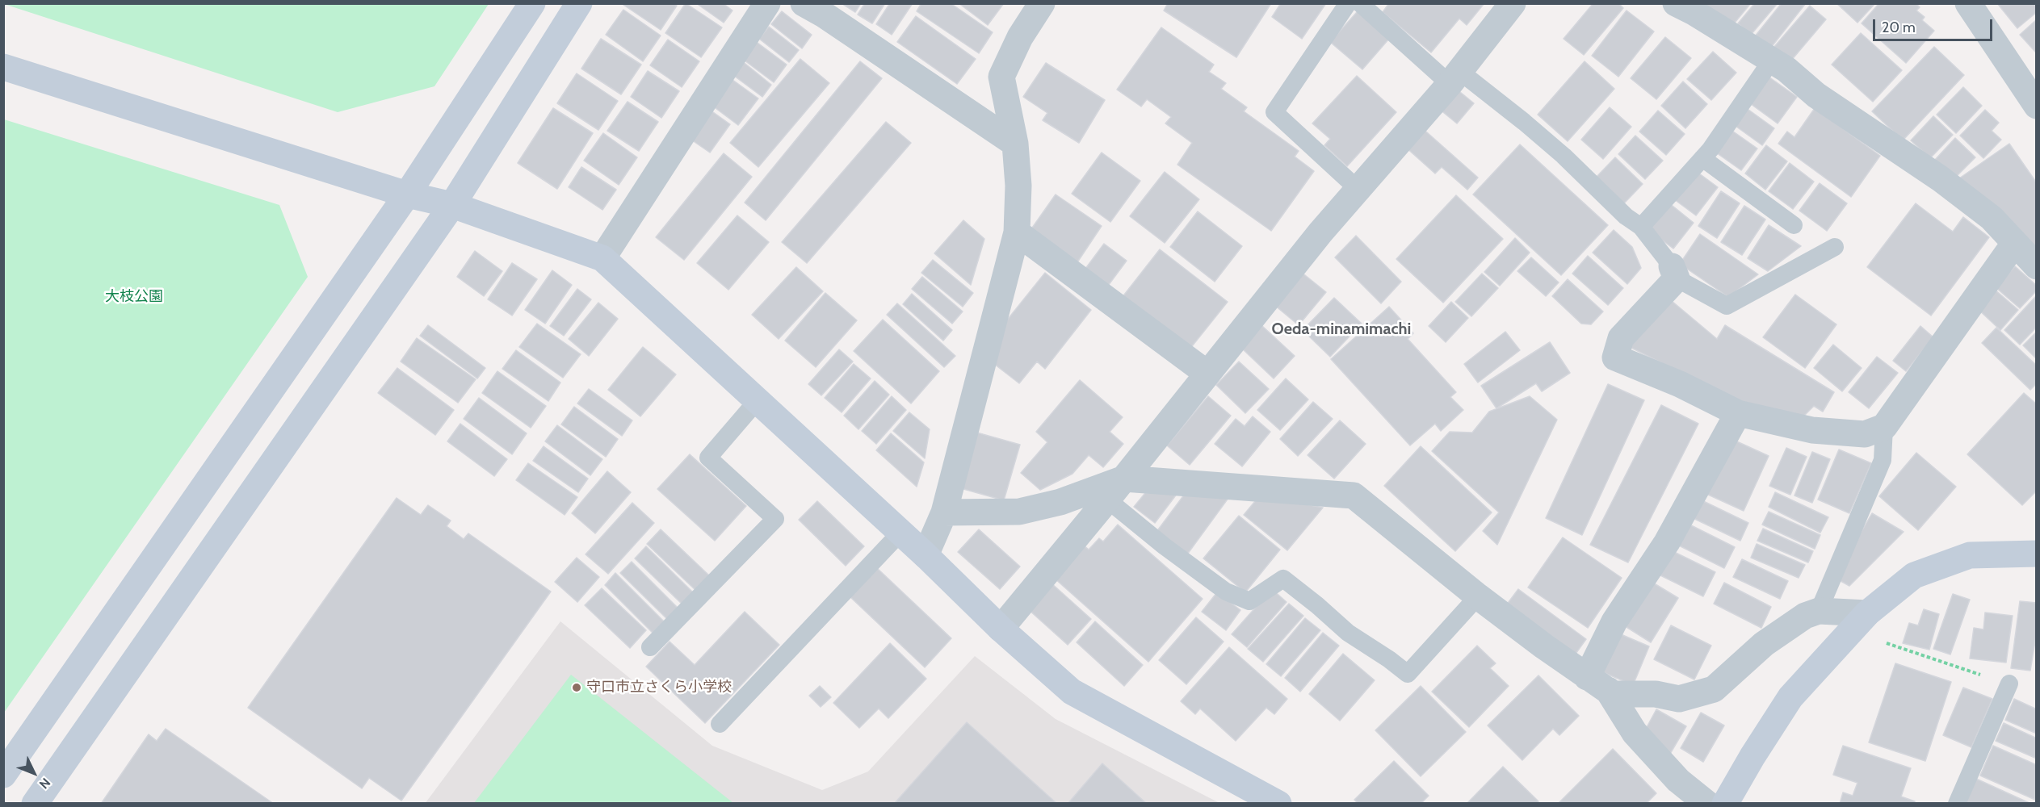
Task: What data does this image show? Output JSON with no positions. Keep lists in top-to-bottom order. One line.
{"districts":["Oeda-minamimachi"],"parks":["大枝公園"],"places":["守口市立さくら小学校"],"scale_bar":"20 m","north":"bottom right"}
